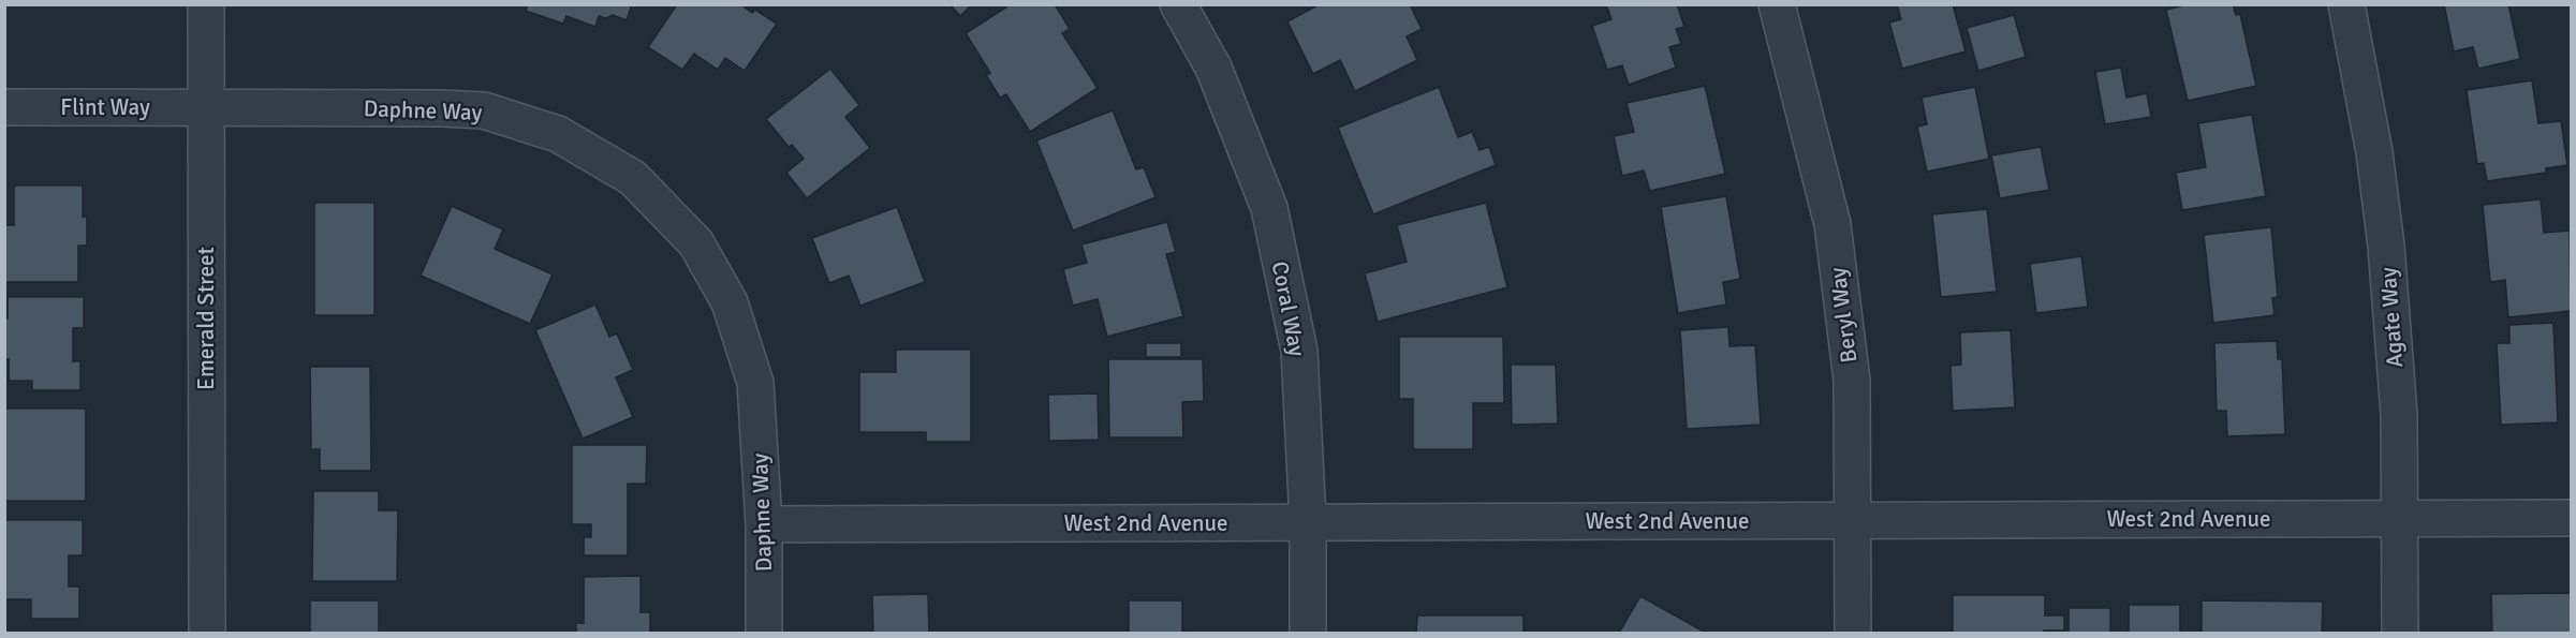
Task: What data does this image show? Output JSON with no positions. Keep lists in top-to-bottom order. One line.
{"streets":{"street":["Flint Way","Daphne Way","Coral Way","Beryl Way","Agate Way","Emerald Street","West 2nd Avenue"]},"crossings":[["Flint Way","Daphne Way"],["Flint Way","Emerald Street"],["Daphne Way","Emerald Street"],["Daphne Way","West 2nd Avenue"],["Coral Way","West 2nd Avenue"],["Beryl Way","West 2nd Avenue"],["Agate Way","West 2nd Avenue"]]}
